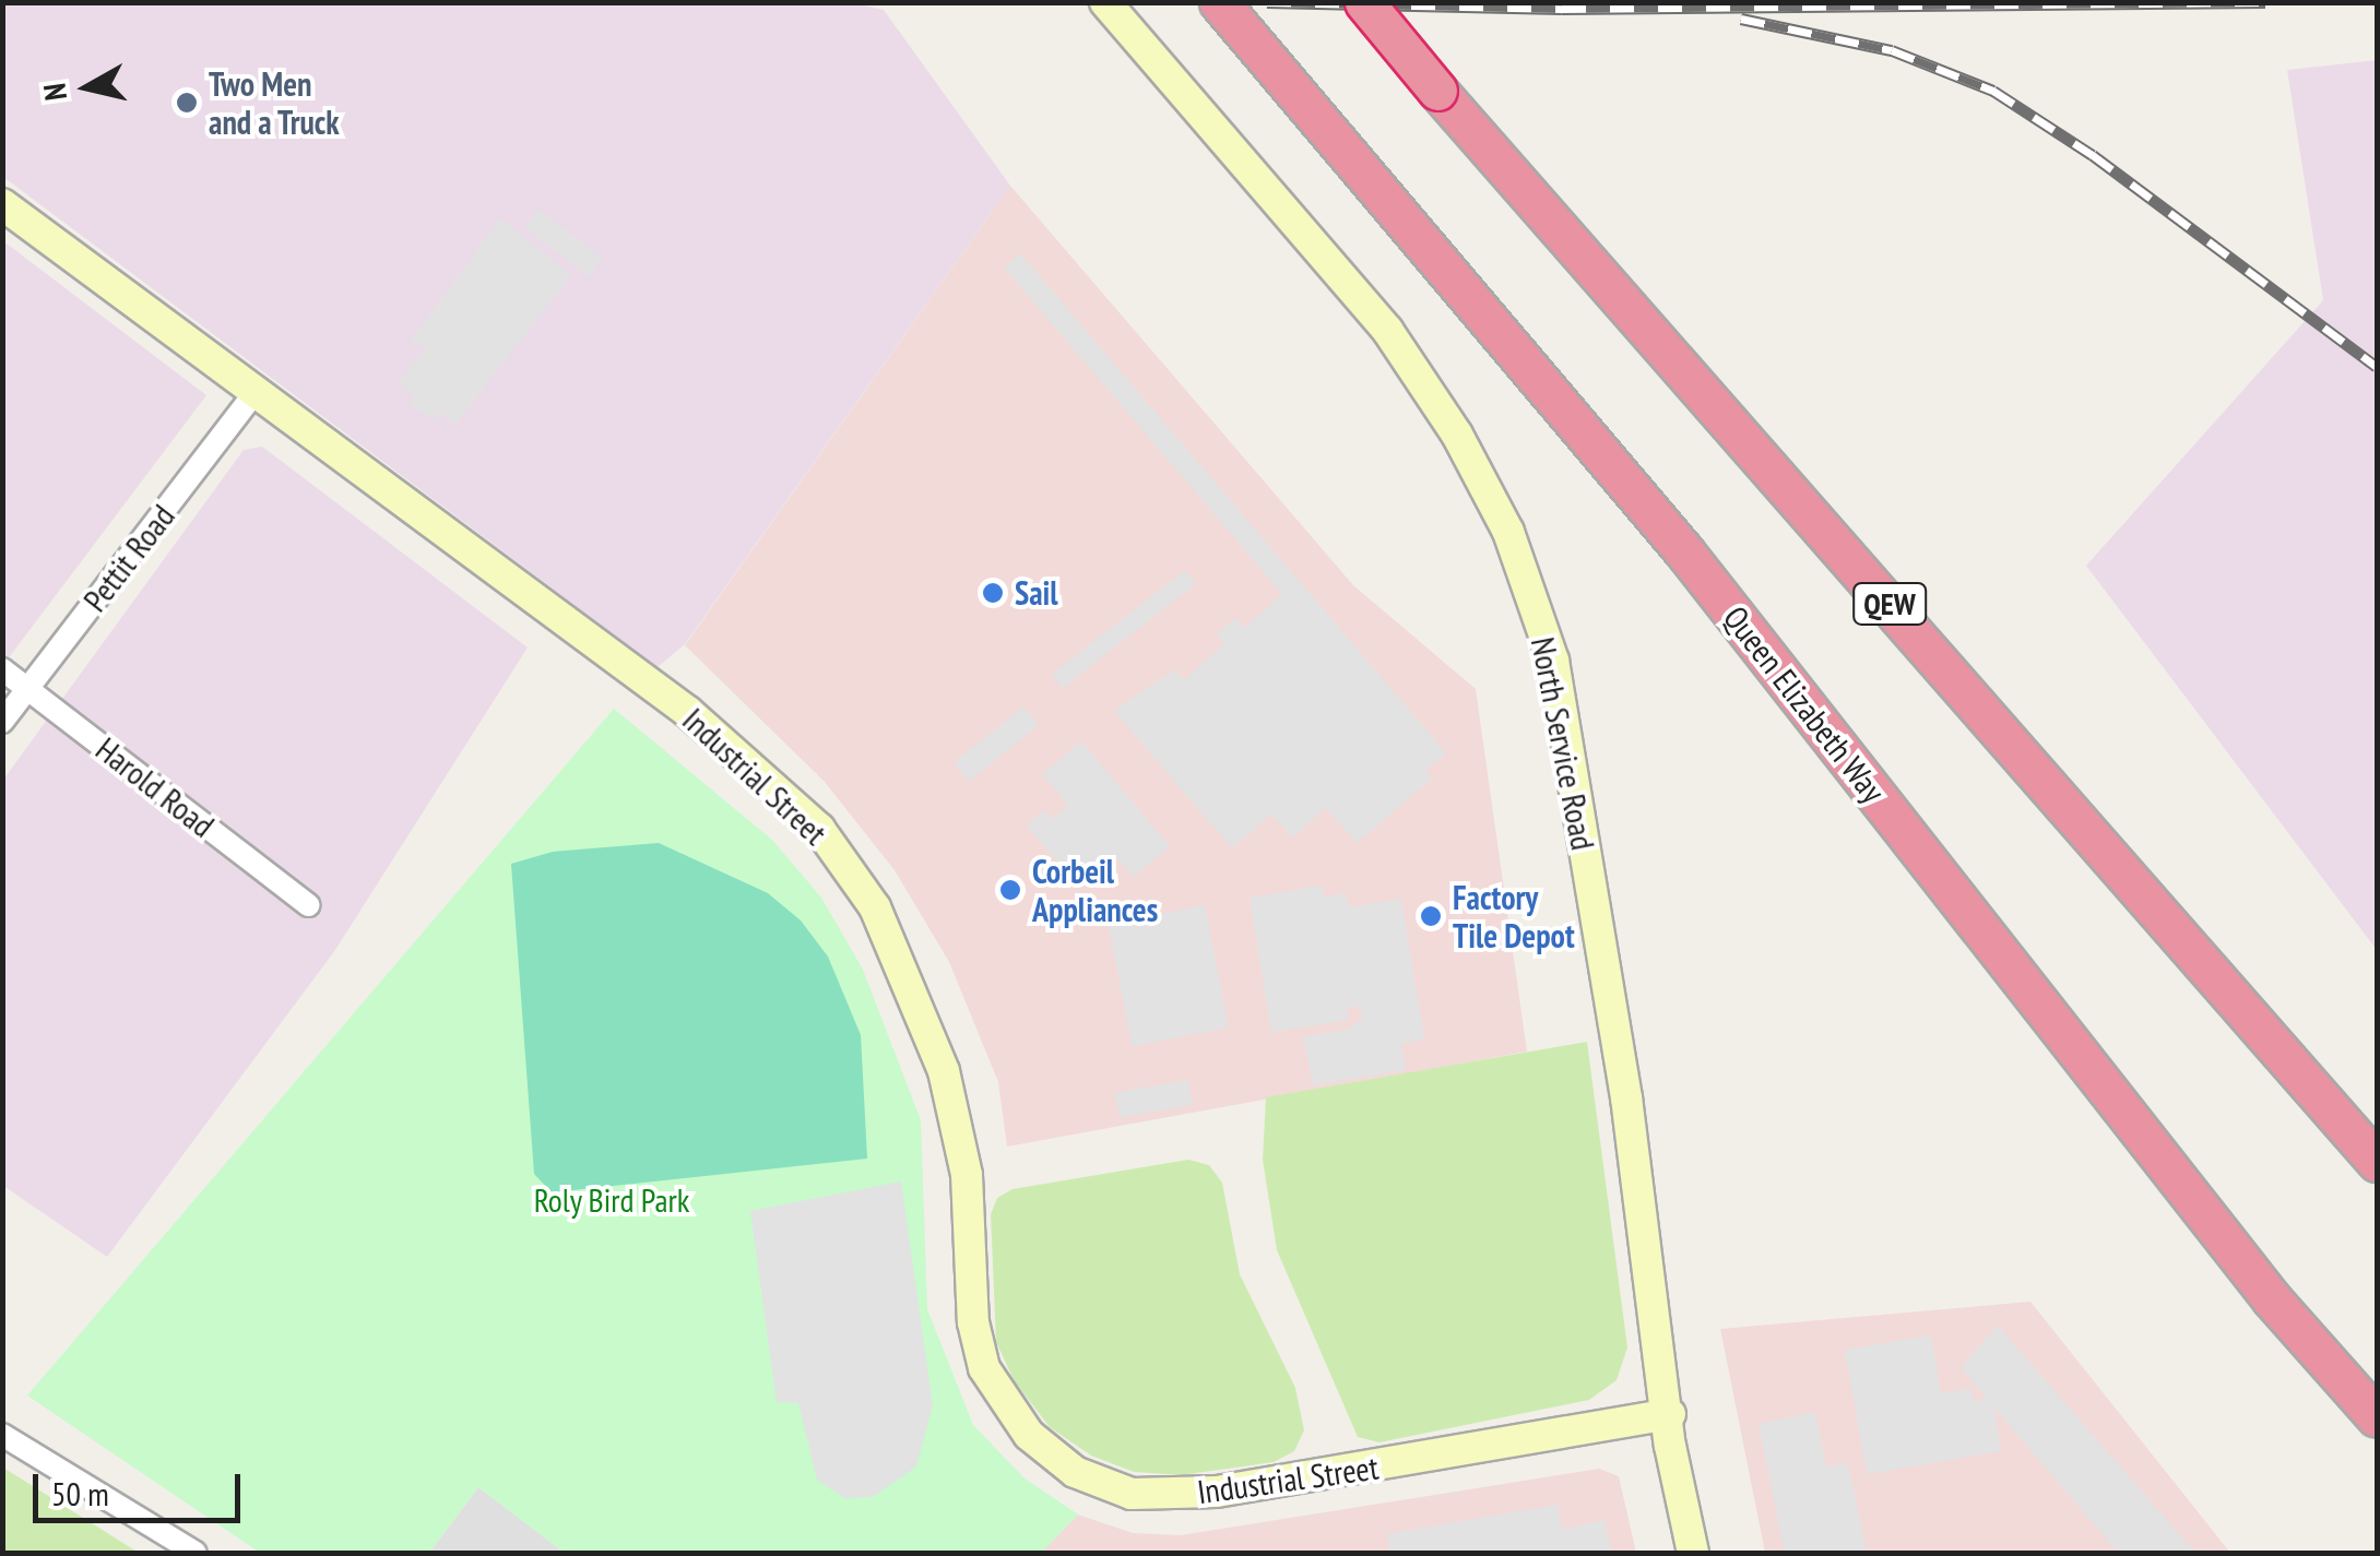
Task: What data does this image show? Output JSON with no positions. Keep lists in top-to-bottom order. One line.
{"streets":{"highway":["QEW","Queen Elizabeth Way"],"street":["Pettit Road","North Service Road","Industrial Street","Harold Road"]},"crossings":[["Pettit Road","Industrial Street"],["Pettit Road","Harold Road"],["North Service Road","Industrial Street"]],"parks":["Roly Bird Park"],"places":["Two Men and a Truck","Sail","Corbeil Appliances","Factory Tile Depot"],"scale_bar":"50 m","north":"left"}
